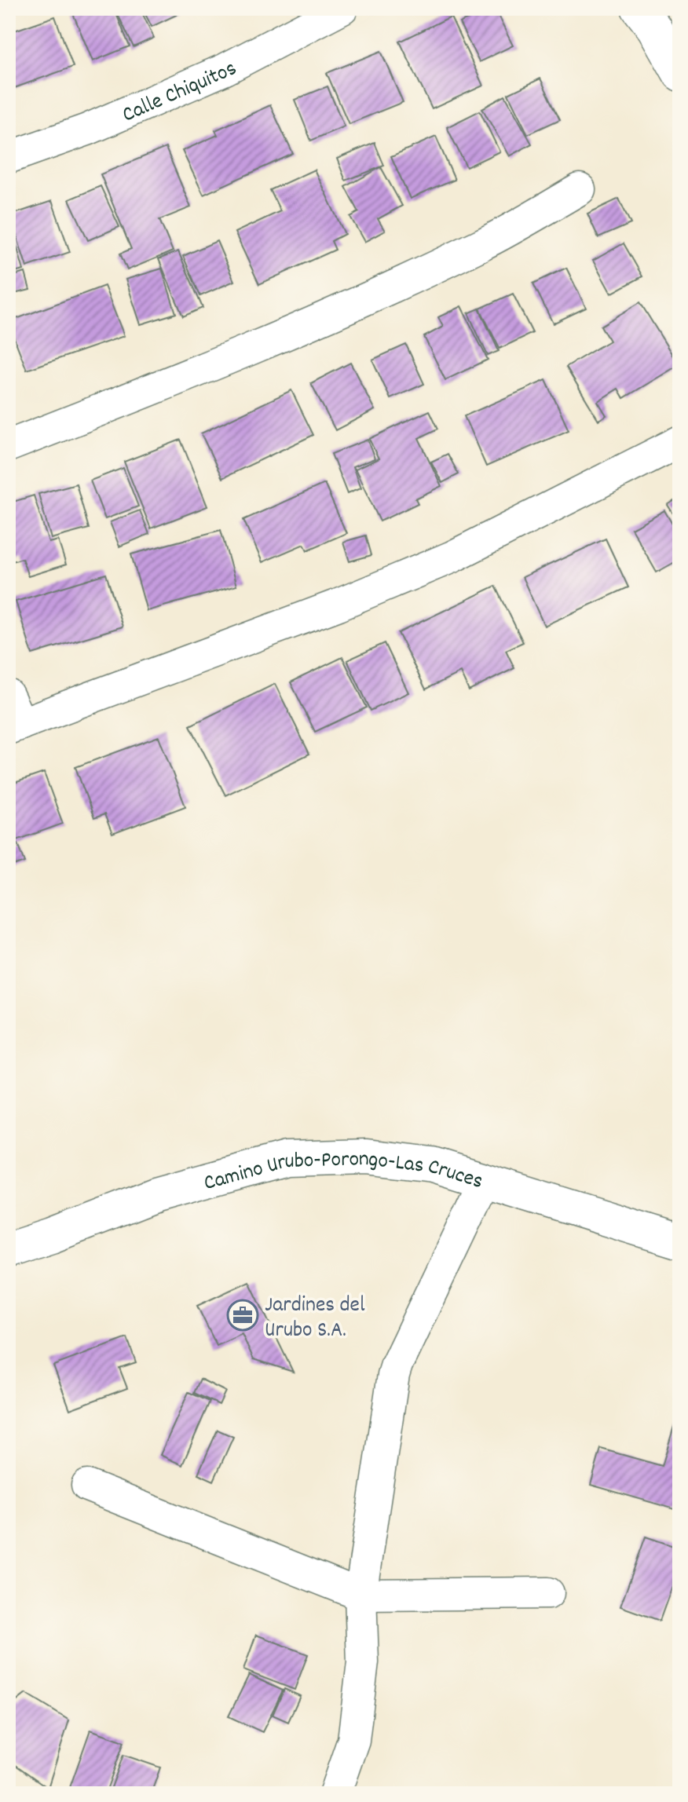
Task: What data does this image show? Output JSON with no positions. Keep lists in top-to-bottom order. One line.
{"streets":{"main road":["Camino Urubo-Porongo-Las Cruces"],"street":["Calle Chiquitos"]},"places":{"office":["Jardines del Urubo S.A."]}}
